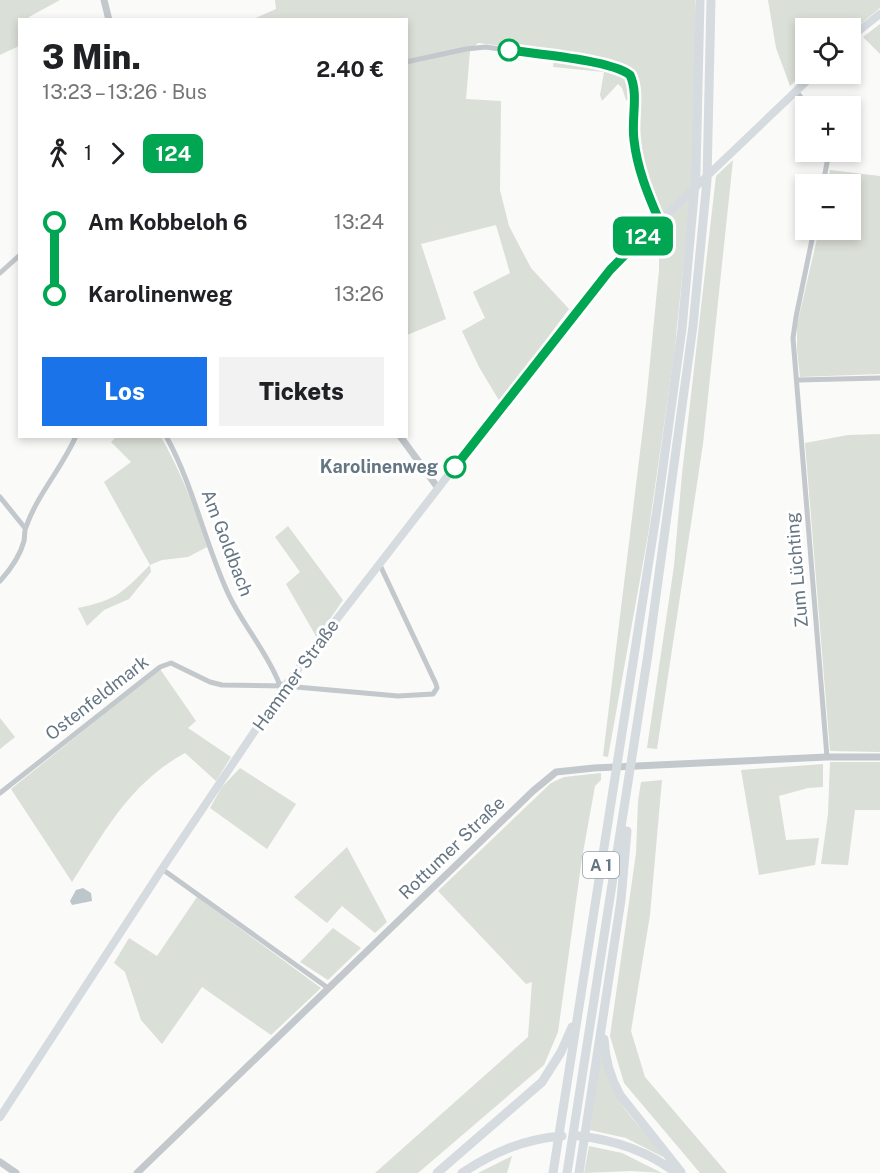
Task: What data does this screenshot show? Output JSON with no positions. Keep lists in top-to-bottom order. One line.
{"streets":{"highway":["A 1"],"main road":["Hammer Straße"],"street":["Am Goldbach","Zum Lüchting","Ostenfeldmark","Rottumer Straße"]},"crossings":[["Am Goldbach","Hammer Straße"],["Am Goldbach","Ostenfeldmark"],["Zum Lüchting","Rottumer Straße"],["Hammer Straße","Ostenfeldmark"]],"places":["Karolinenweg"],"lines":["bus line 124"],"page":{"on_map":"124","map_buttons":["+","−"],"heading":["3 Min.","13:23 – 13:26 · Bus","2.40 €"],"legs":["1","124"],"list":[{"name":"Am Kobbeloh 6","value":"13:24"},{"name":"Karolinenweg","value":"13:26"}],"buttons":["Los","Tickets"]}}
